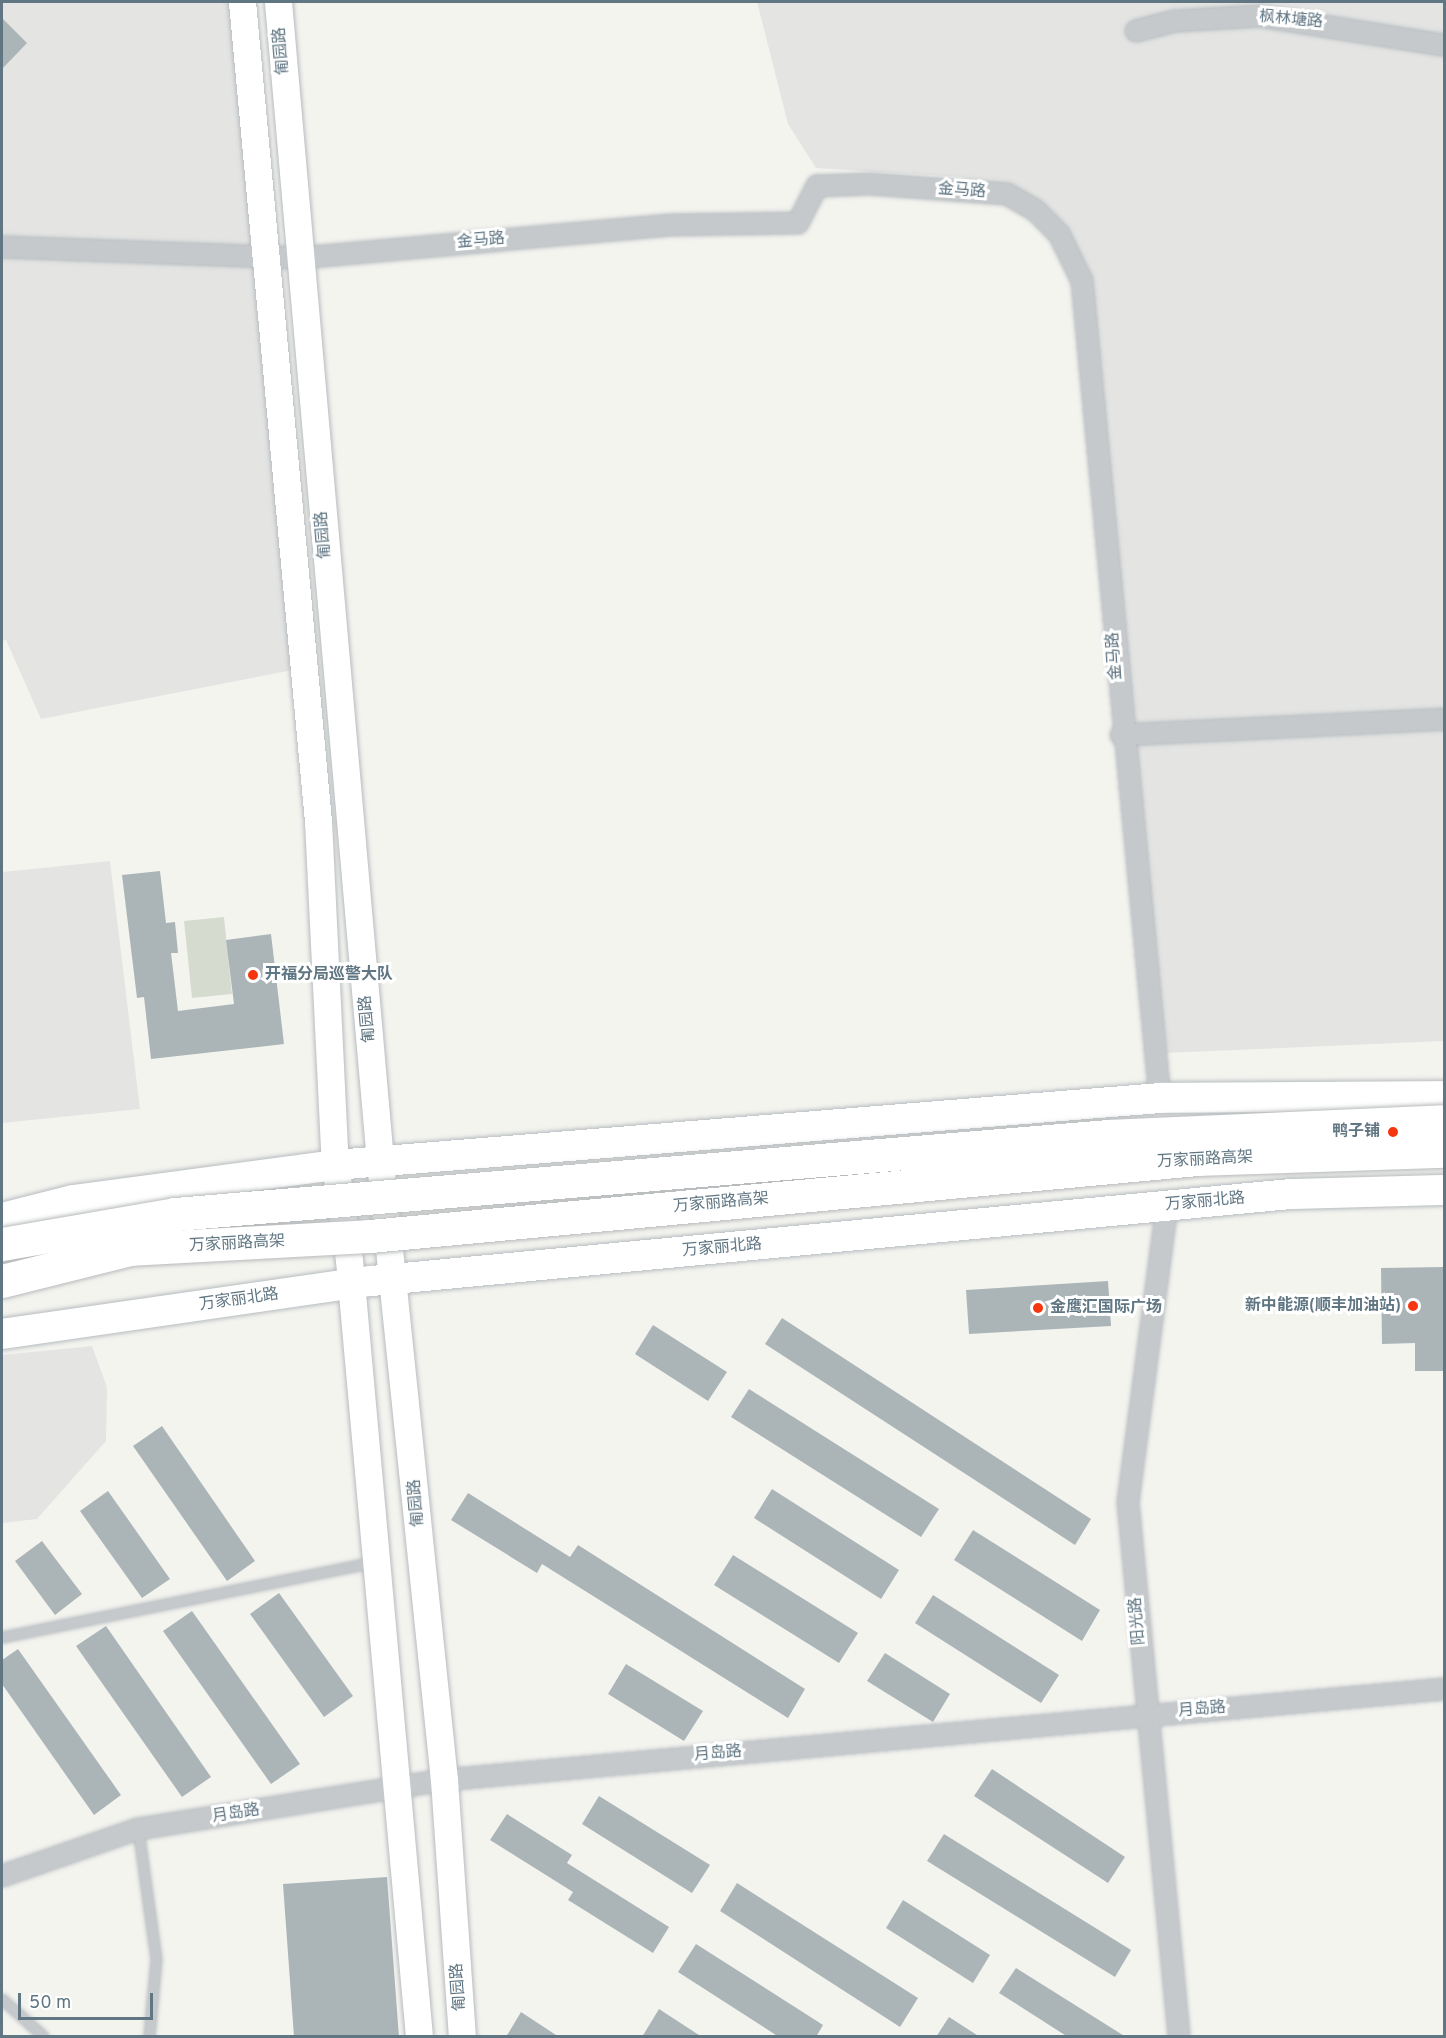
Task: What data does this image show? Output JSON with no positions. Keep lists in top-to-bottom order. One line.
{"streets":{"highway":["万家丽路高架"],"main road":["匍园路","万家丽北路"],"street":["枫林塘路","金马路","阳光路","月岛路"]},"crossings":[["匍园路","金马路"],["匍园路","万家丽北路"],["匍园路","月岛路"],["万家丽北路","阳光路"],["阳光路","月岛路"]],"places":["开福分局巡警大队","鸭子铺","新中能源(顺丰加油站)","金鹰汇国际广场"],"scale_bar":"50 m"}
